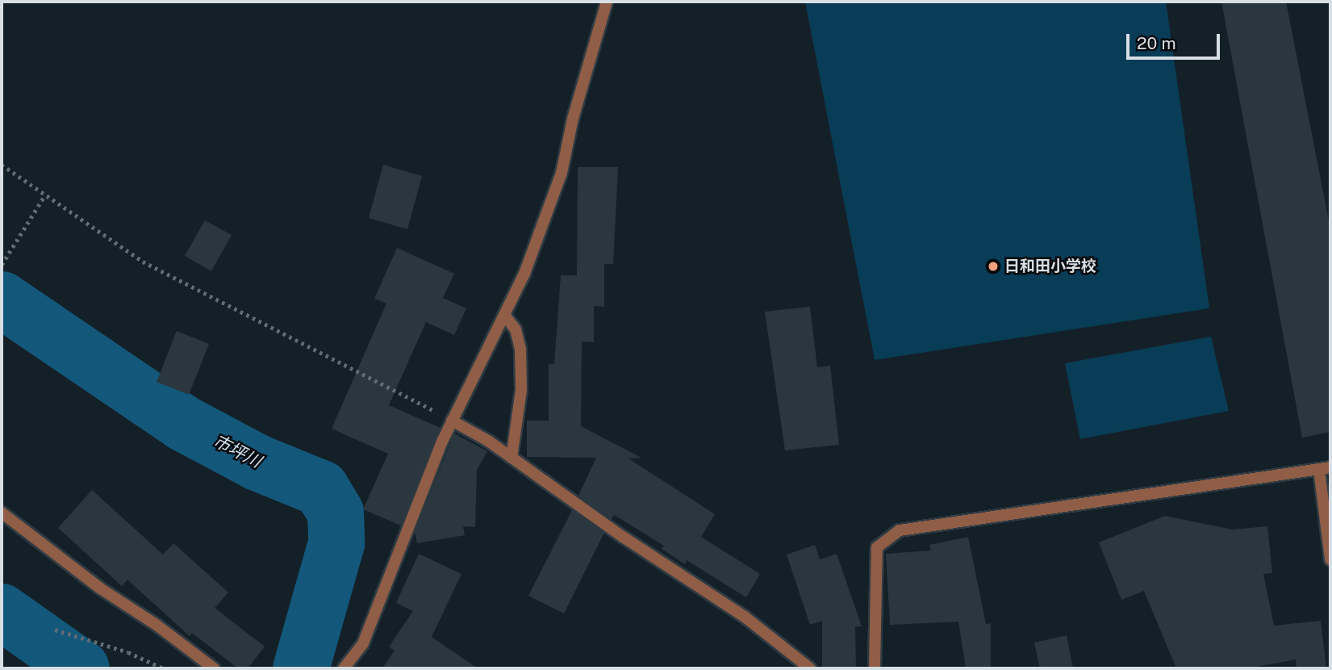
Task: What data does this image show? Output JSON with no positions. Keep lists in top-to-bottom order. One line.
{"water":["市坪川"],"places":["日和田小学校"],"scale_bar":"20 m"}
